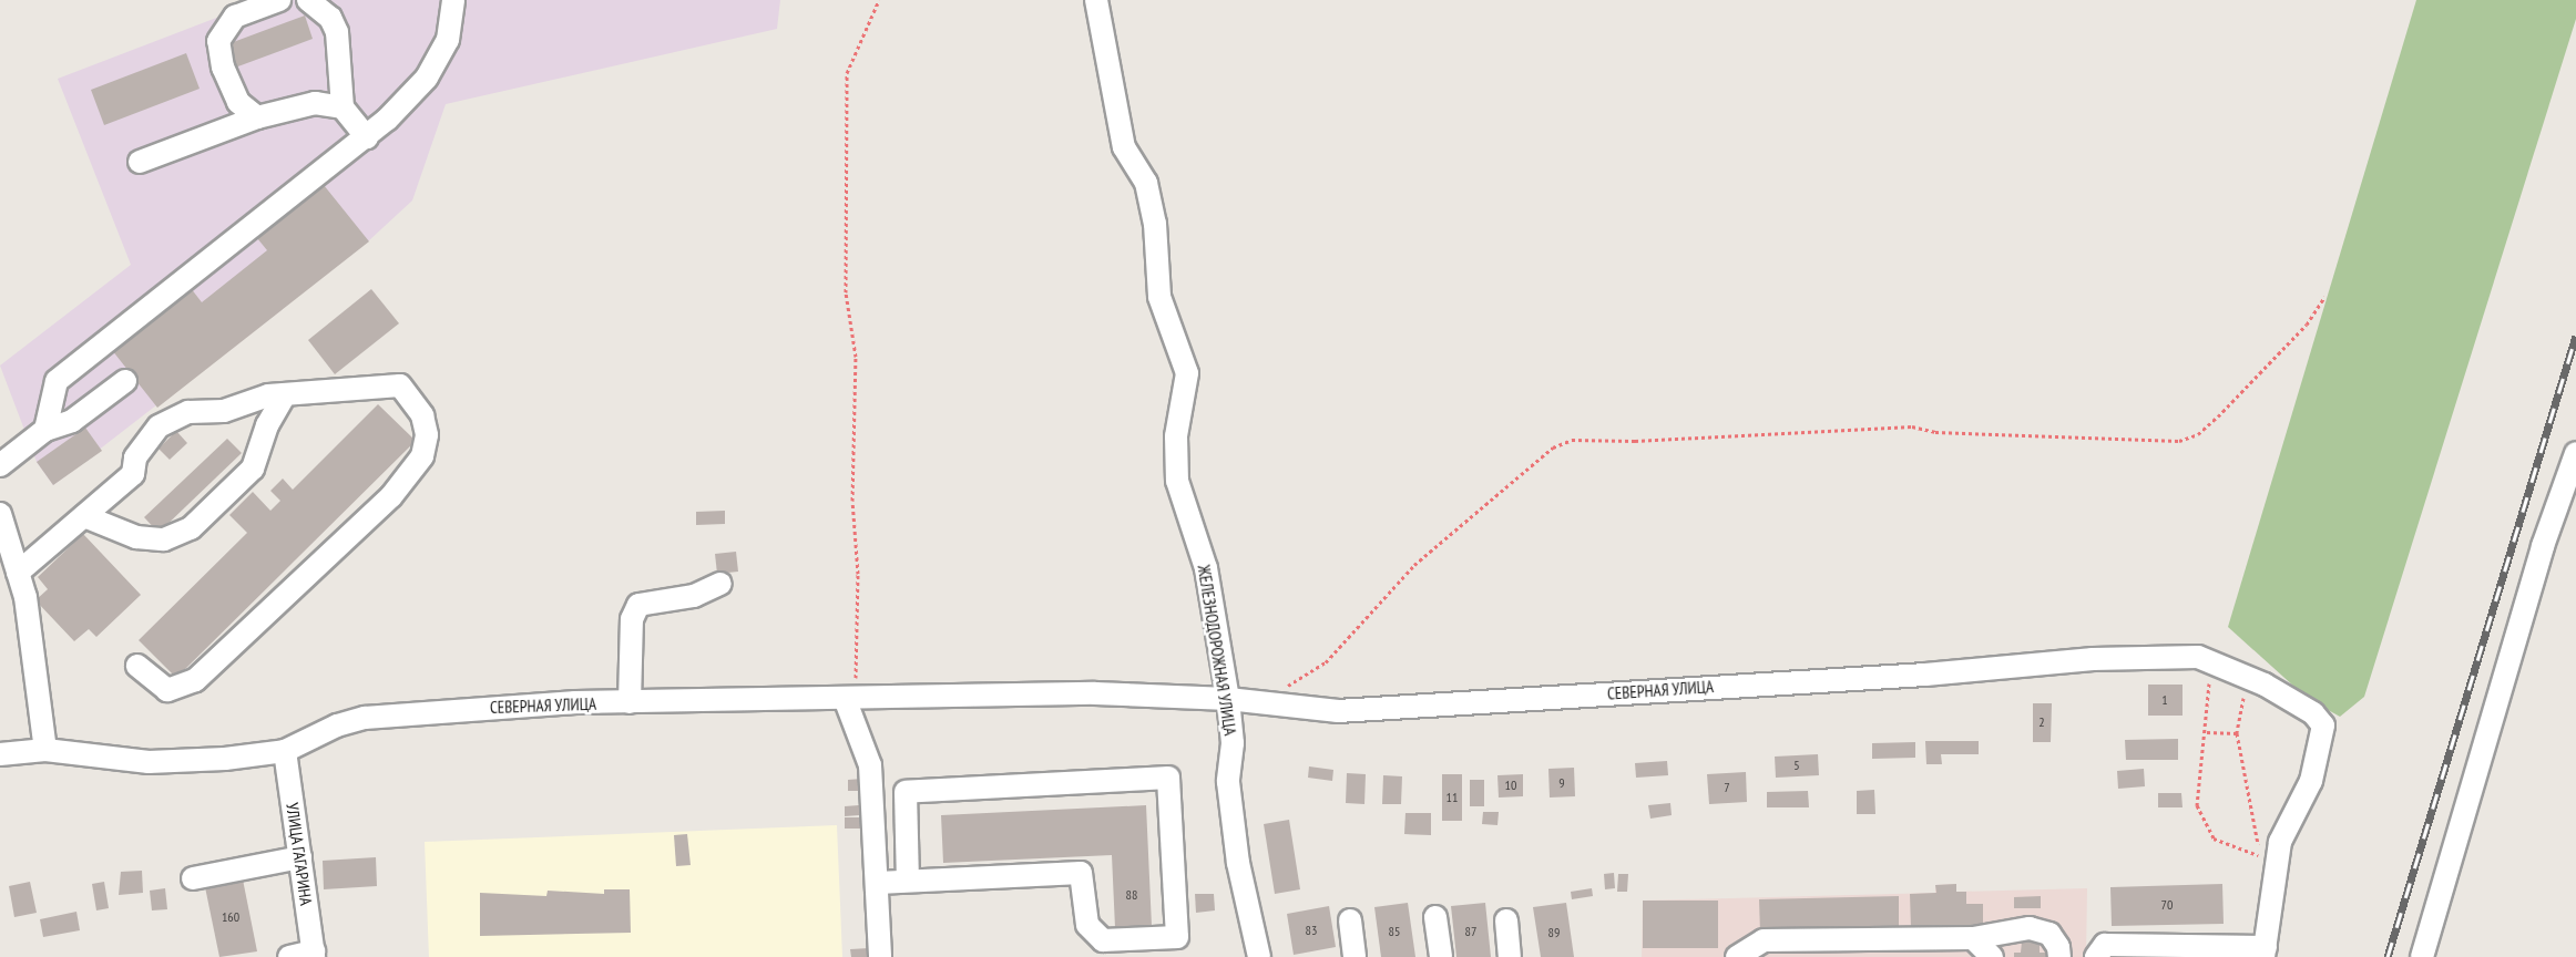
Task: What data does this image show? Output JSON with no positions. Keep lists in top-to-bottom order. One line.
{"streets":{"street":["ЖЕЛЕЗНОДОРОЖНАЯ УЛИЦА","СЕВЕРНАЯ УЛИЦА","УЛИЦА ГАГАРИНА"]},"crossings":[["ЖЕЛЕЗНОДОРОЖНАЯ УЛИЦА","СЕВЕРНАЯ УЛИЦА"],["СЕВЕРНАЯ УЛИЦА","УЛИЦА ГАГАРИНА"]],"house_numbers":["1","2","5","9","10","7","11","88","70","160","83","85","87","89"]}
